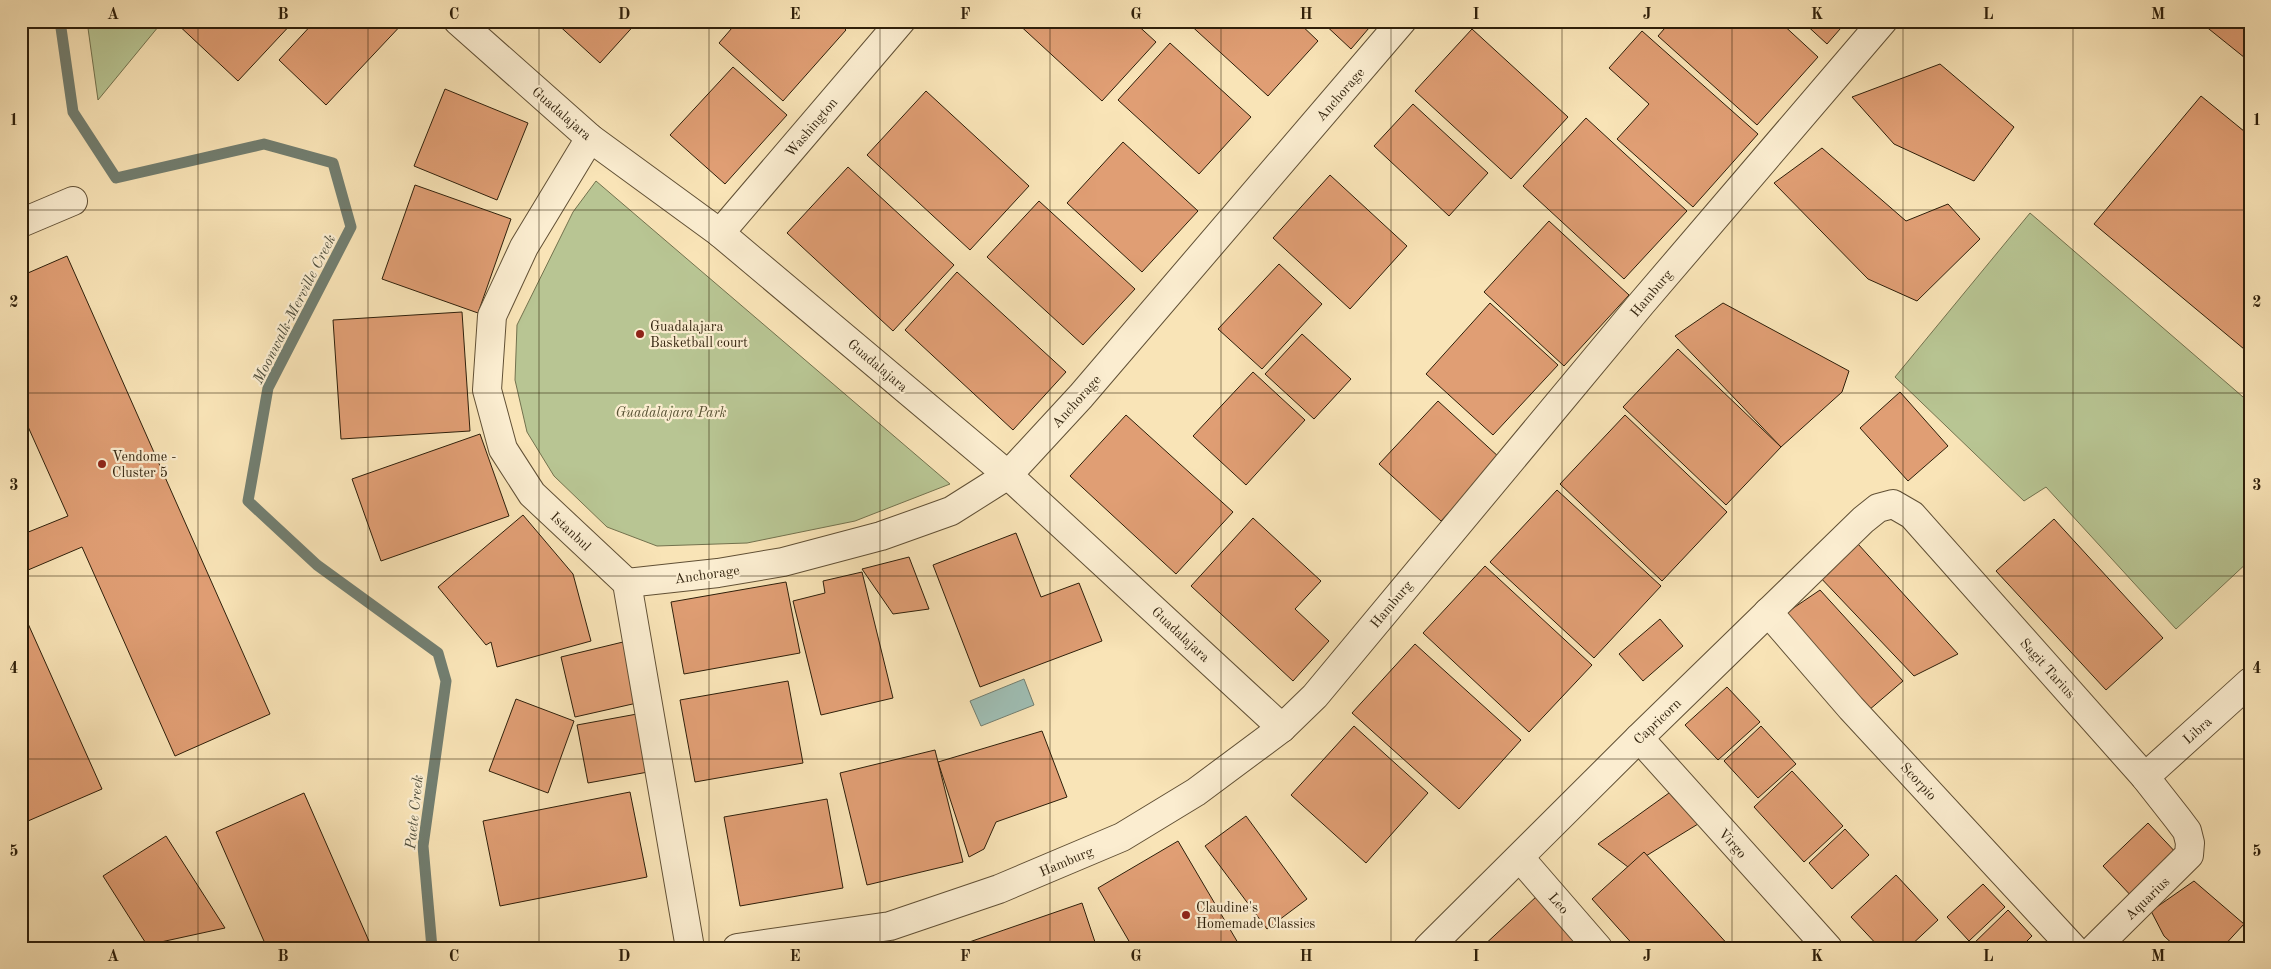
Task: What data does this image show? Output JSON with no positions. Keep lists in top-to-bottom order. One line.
{"streets":{"street":["Anchorage","Guadalajara","Washington","Hamburg","Istanbul","Sagit Tarius","Capricorn","Libra","Scorpio","Virgo","Aquarius","Leo"]},"crossings":[["Anchorage","Guadalajara"],["Anchorage","Istanbul"],["Guadalajara","Washington"],["Guadalajara","Hamburg"],["Guadalajara","Istanbul"],["Sagit Tarius","Capricorn"],["Sagit Tarius","Libra"],["Sagit Tarius","Aquarius"],["Capricorn","Scorpio"],["Capricorn","Virgo"],["Capricorn","Leo"]],"water":["Moonwalk-Merville Creek","Paete Creek"],"parks":["Guadalajara Park"],"places":["Guadalajara Basketball court","Vendome - Cluster 5","Claudine's Homemade Classics"],"grid":{"columns":["A","B","C","D","E","F","G","H","I","J","K","L","M"],"rows":["1","2","3","4","5"]}}
